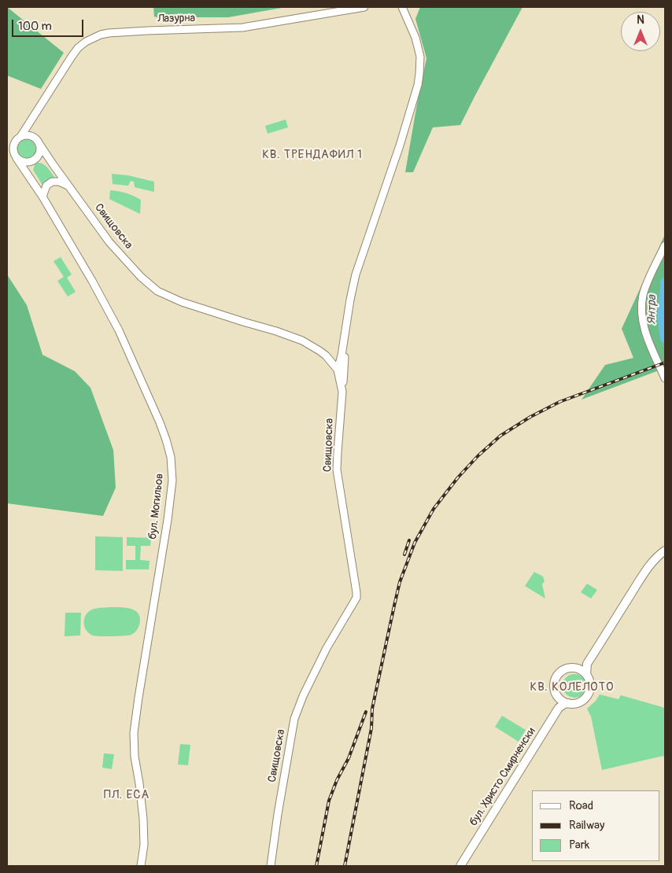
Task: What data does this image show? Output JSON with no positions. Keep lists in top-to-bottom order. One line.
{"streets":{"main road":["бул. Христо Смирненски"],"street":["Лазурна","Свищовска","бул. Могильов"]},"crossings":[["Лазурна","Свищовска"],["Лазурна","бул. Могильов"],["Свищовска","бул. Могильов"]],"districts":["КВ. ТРЕНДАФИЛ 1","КВ. КОЛЕЛОТО","ПЛ. ЕСА"],"water":["Янтра"],"legend":["Road","Railway","Park"],"scale_bar":"100 m","north":"top"}
